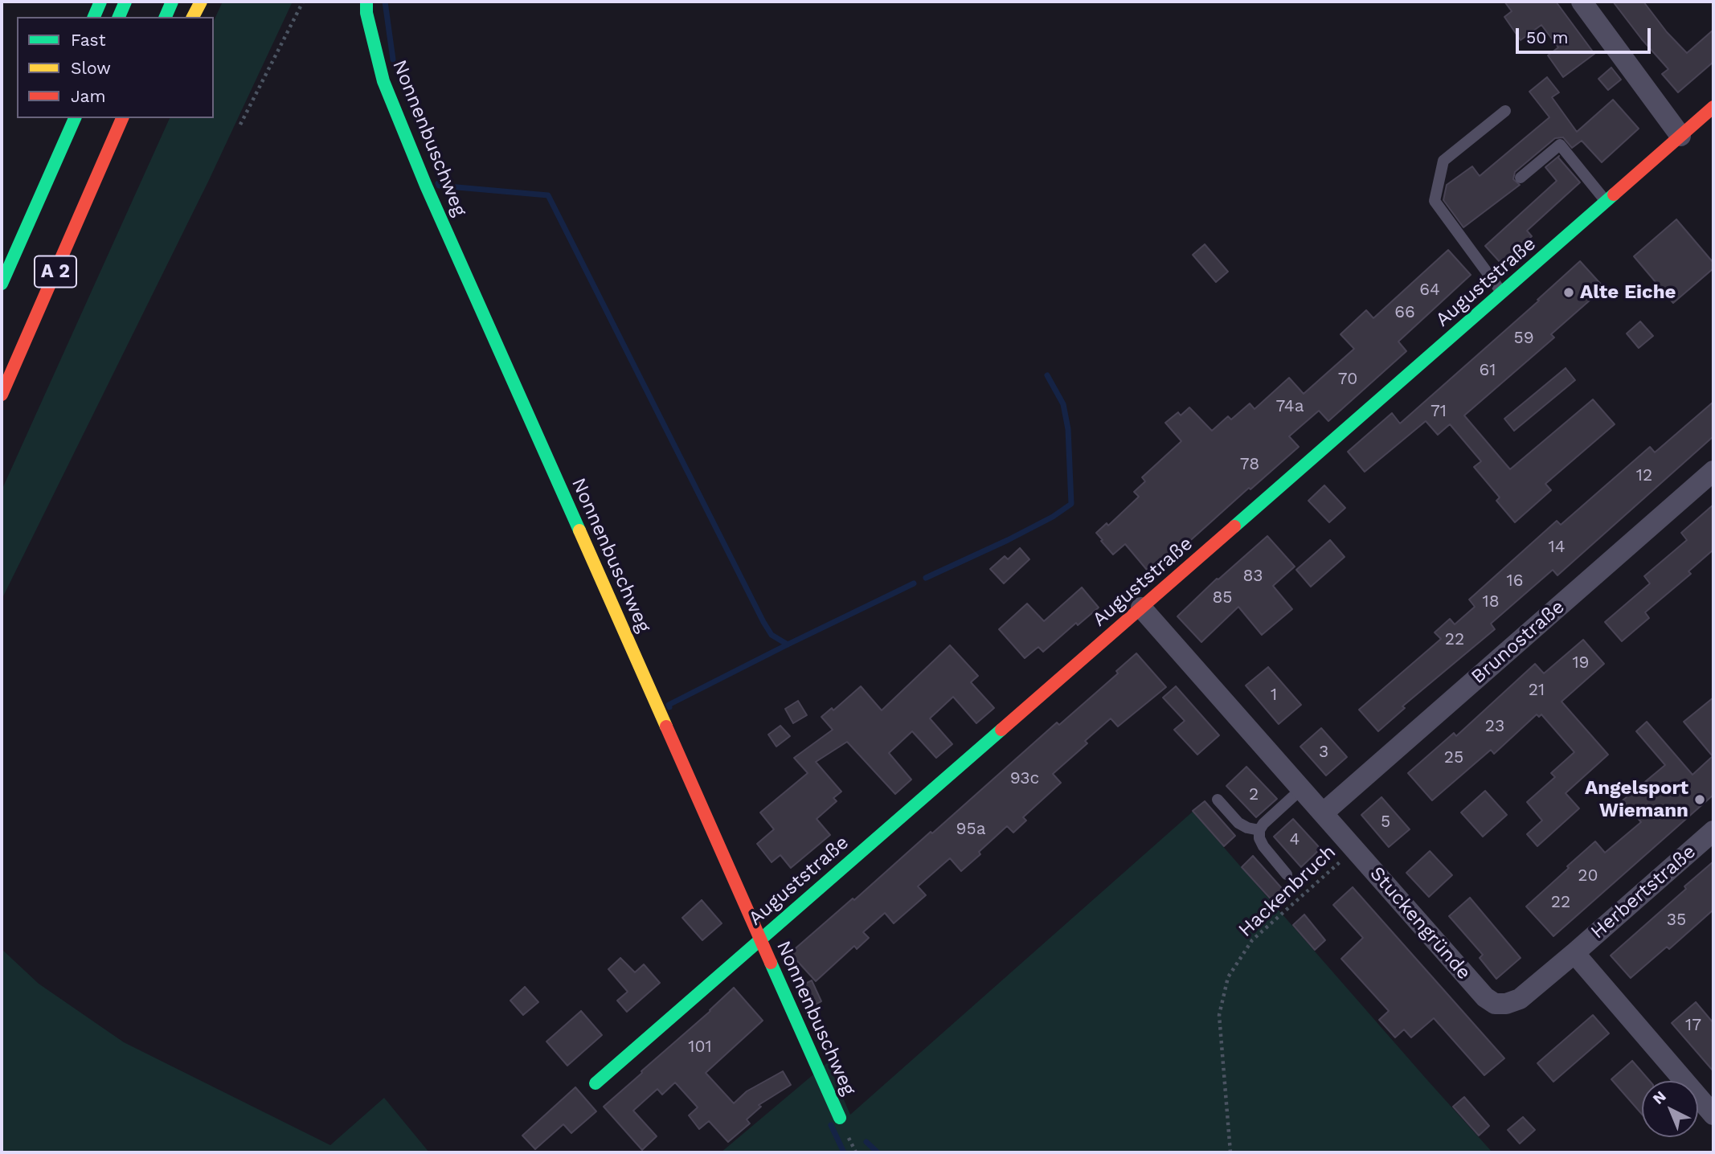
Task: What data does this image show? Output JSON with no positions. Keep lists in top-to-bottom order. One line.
{"streets":{"main road":["Nonnenbuschweg","A 2","Auguststraße"],"street":["Brunostraße","Herbertstraße","Stuckengründe"],"path":["Hackenbruch"]},"crossings":[["Nonnenbuschweg","Auguststraße"],["Auguststraße","Stuckengründe"],["Brunostraße","Stuckengründe"],["Hackenbruch","Stuckengründe"],["Herbertstraße","Stuckengründe"]],"places":["Alte Eiche","Angelsport Wiemann"],"house_numbers":["64","66","59","61","70","74a","71","78","12","14","83","16","85","18","22","19","21","1","23","3","25","93c","2","5","95a","4","20","22","35","17","101"],"legend":["Fast","Slow","Jam"],"scale_bar":"50 m","north":"top left"}
